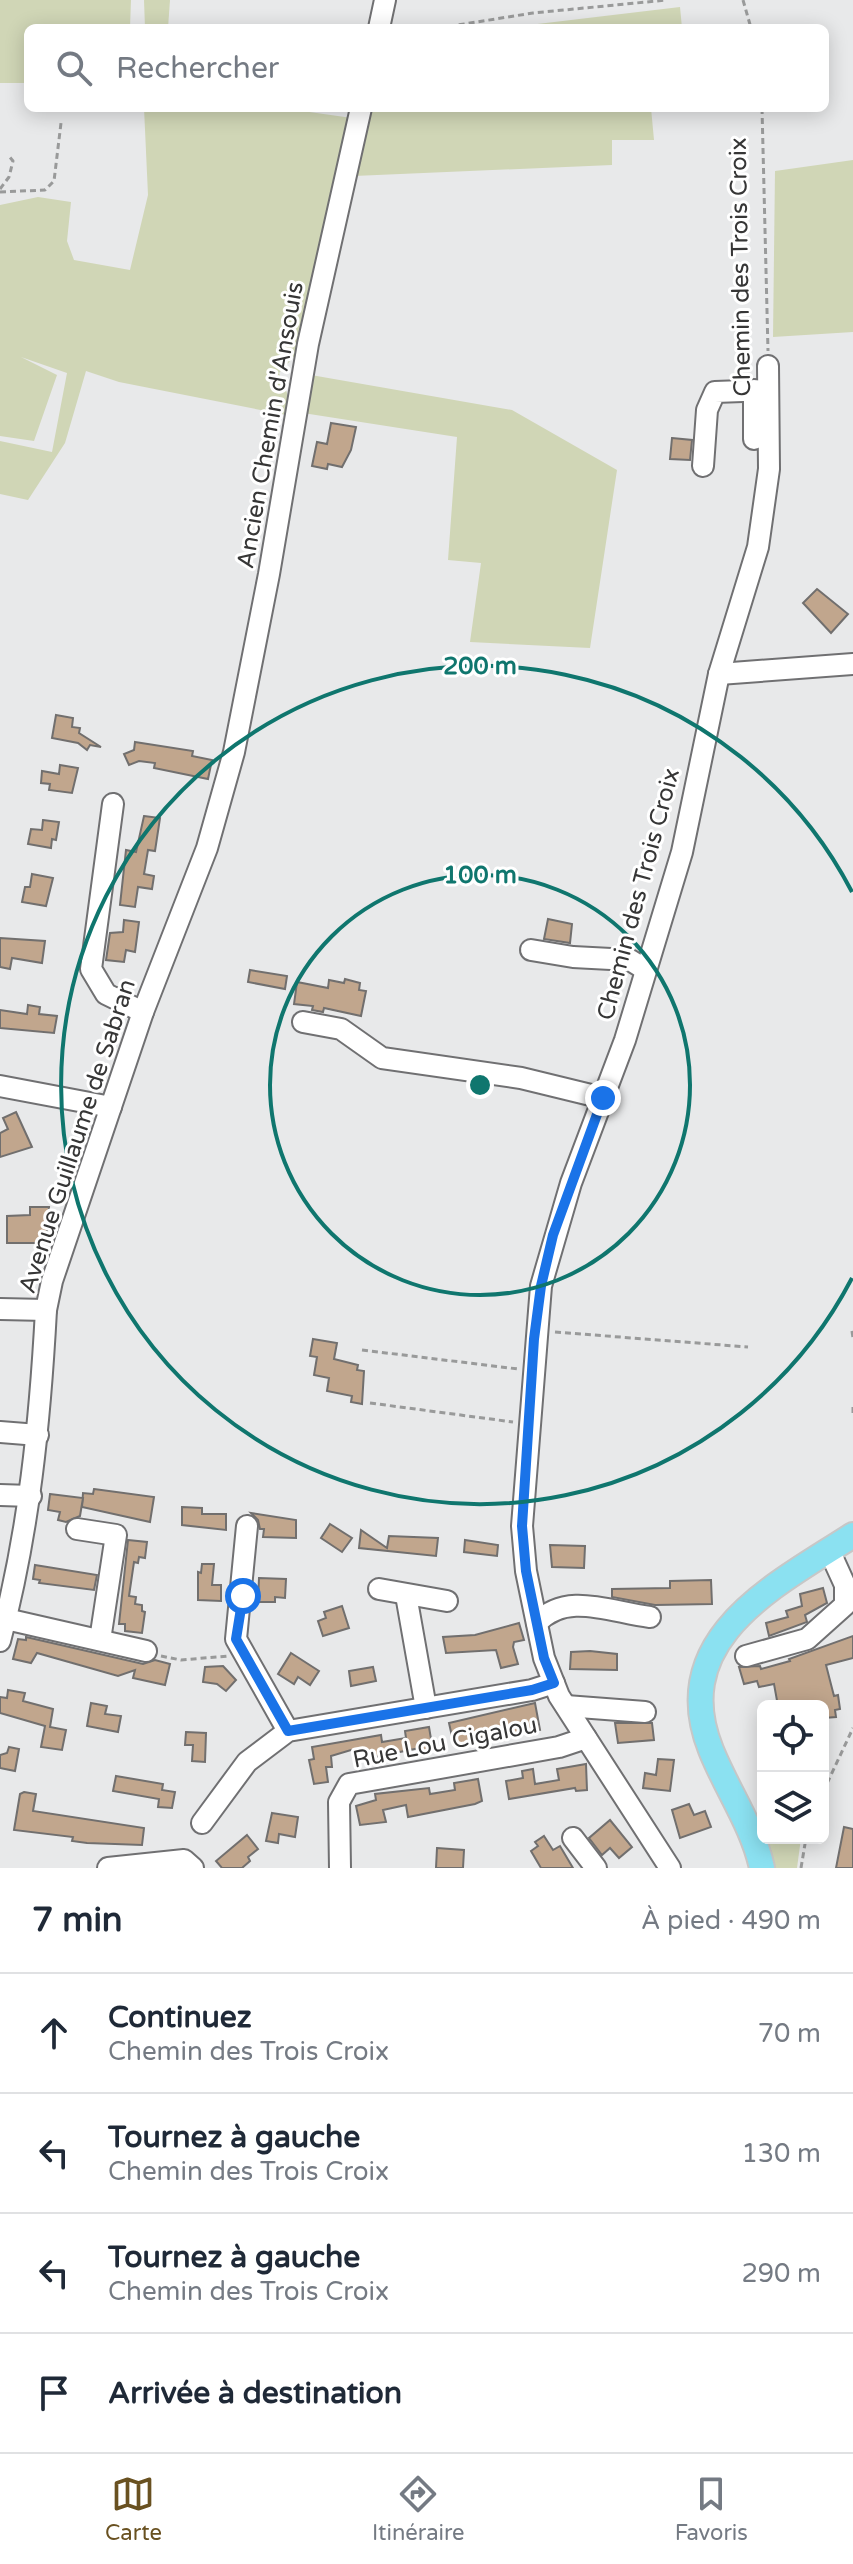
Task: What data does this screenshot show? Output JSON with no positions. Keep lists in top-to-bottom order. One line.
{"streets":{"street":["Chemin des Trois Croix","Ancien Chemin d'Ansouis","Avenue Guillaume de Sabran","Rue Lou Cigalou"]},"crossings":[["Chemin des Trois Croix","Rue Lou Cigalou"],["Ancien Chemin d'Ansouis","Avenue Guillaume de Sabran"]],"page":{"search":"Rechercher","heading":["7 min","À pied · 490 m"],"list":[["Continuez","Chemin des Trois Croix","70 m"],["Tournez à gauche","Chemin des Trois Croix","130 m"],["Tournez à gauche","Chemin des Trois Croix","290 m"],"Arrivée à destination"],"nav":["Carte","Itinéraire","Favoris"]},"rings":["200 m","100 m"]}
